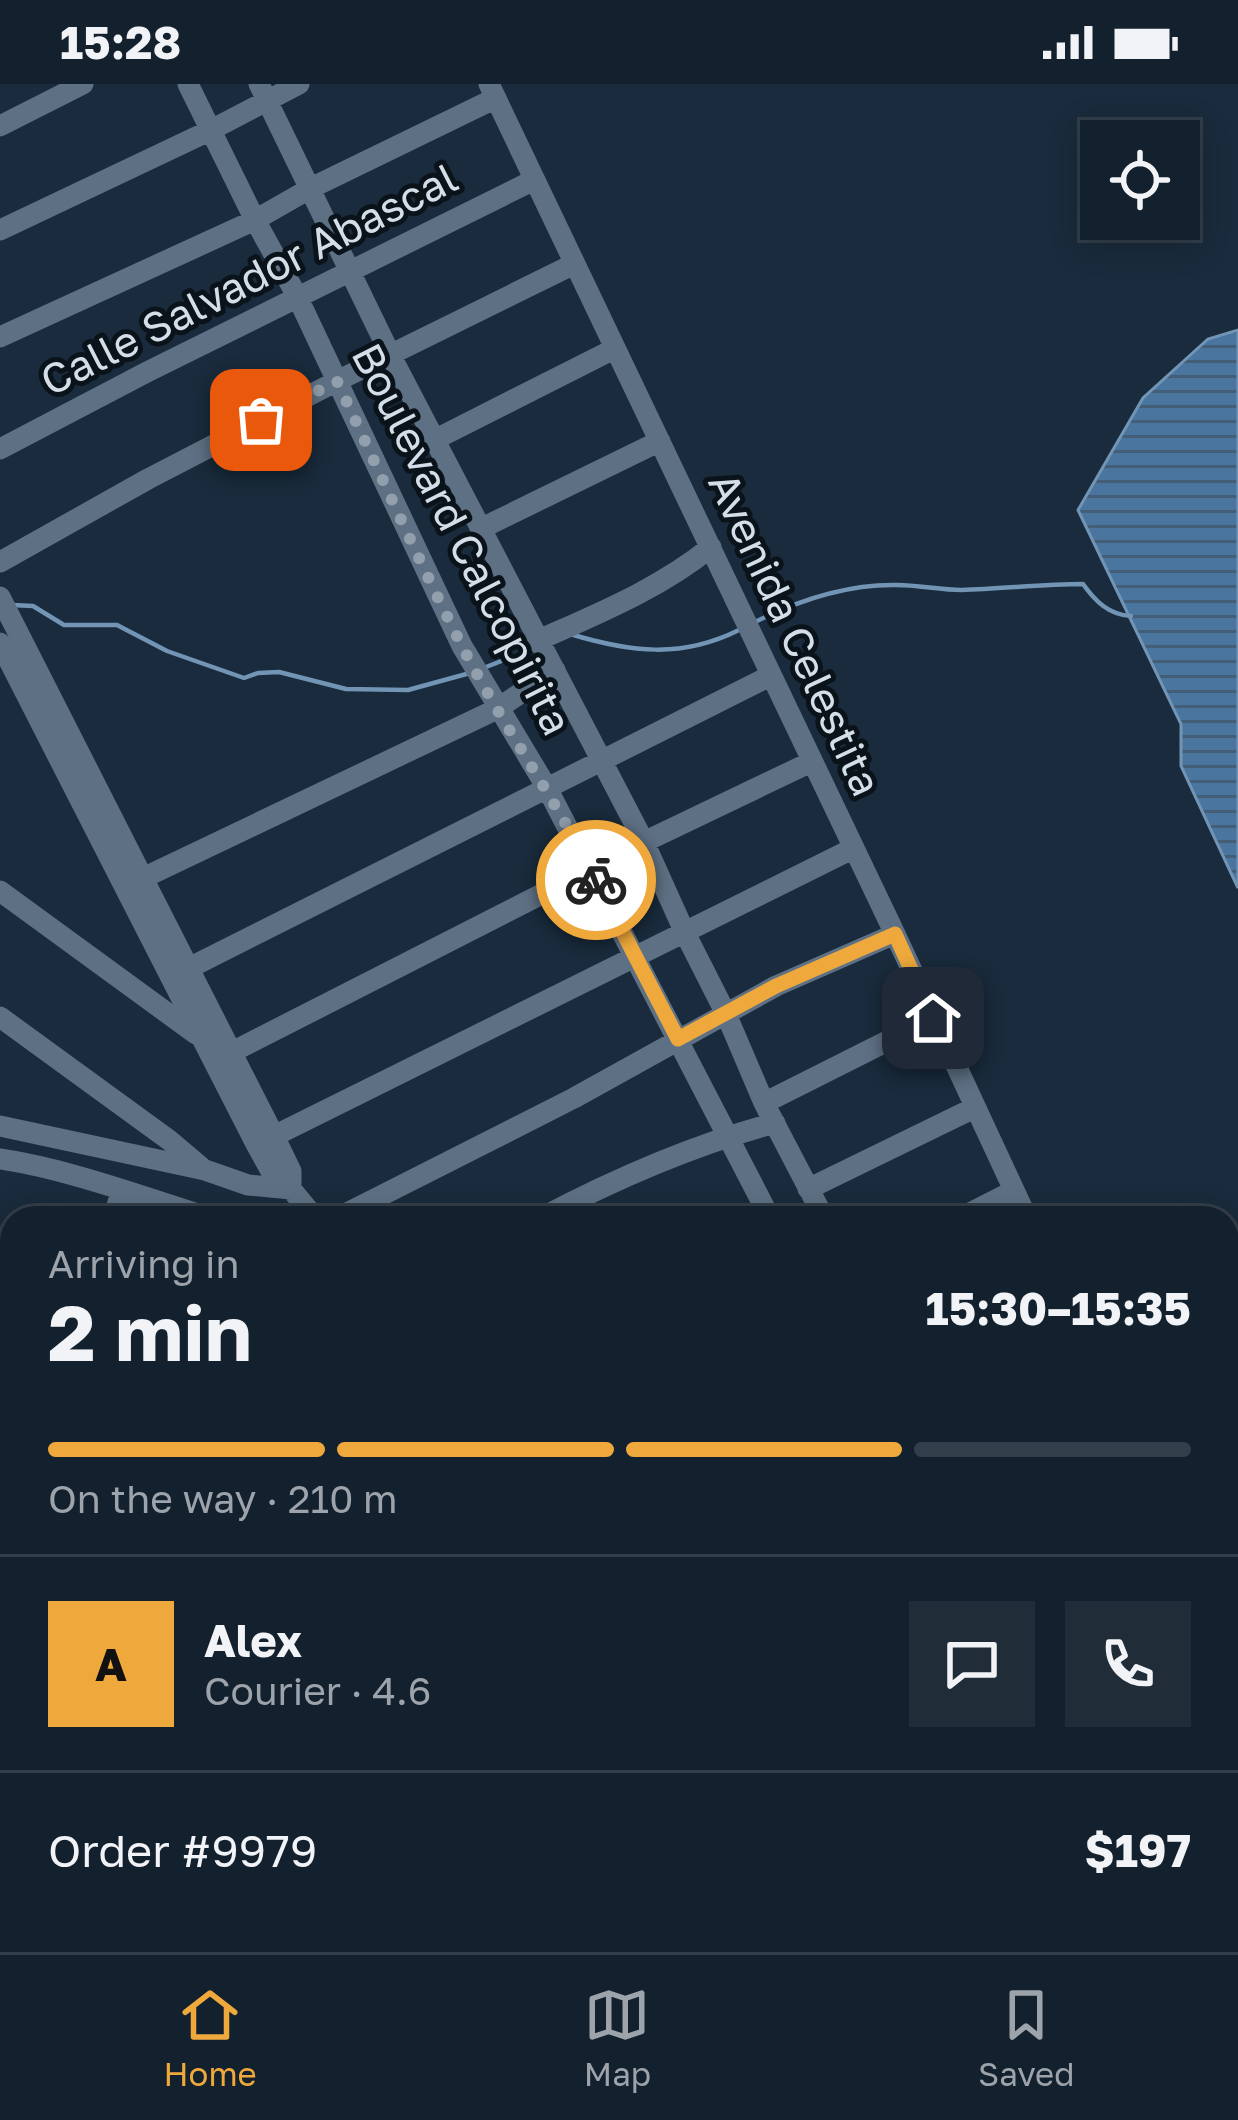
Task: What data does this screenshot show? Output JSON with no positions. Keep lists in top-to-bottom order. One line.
{"streets":{"street":["Calle Salvador Abascal","Boulevard Calcopirita","Avenida Celestita"]},"crossings":[["Calle Salvador Abascal","Boulevard Calcopirita"],["Calle Salvador Abascal","Avenida Celestita"]],"page":{"status":"15:28","heading":["2 min","Arriving in","15:30–15:35"],"panel":["Alex","Courier · 4.6","Order #9979","$197"],"bar":"On the way · 210 m","round":"A","tabs":["Home","Map","Saved"]}}
